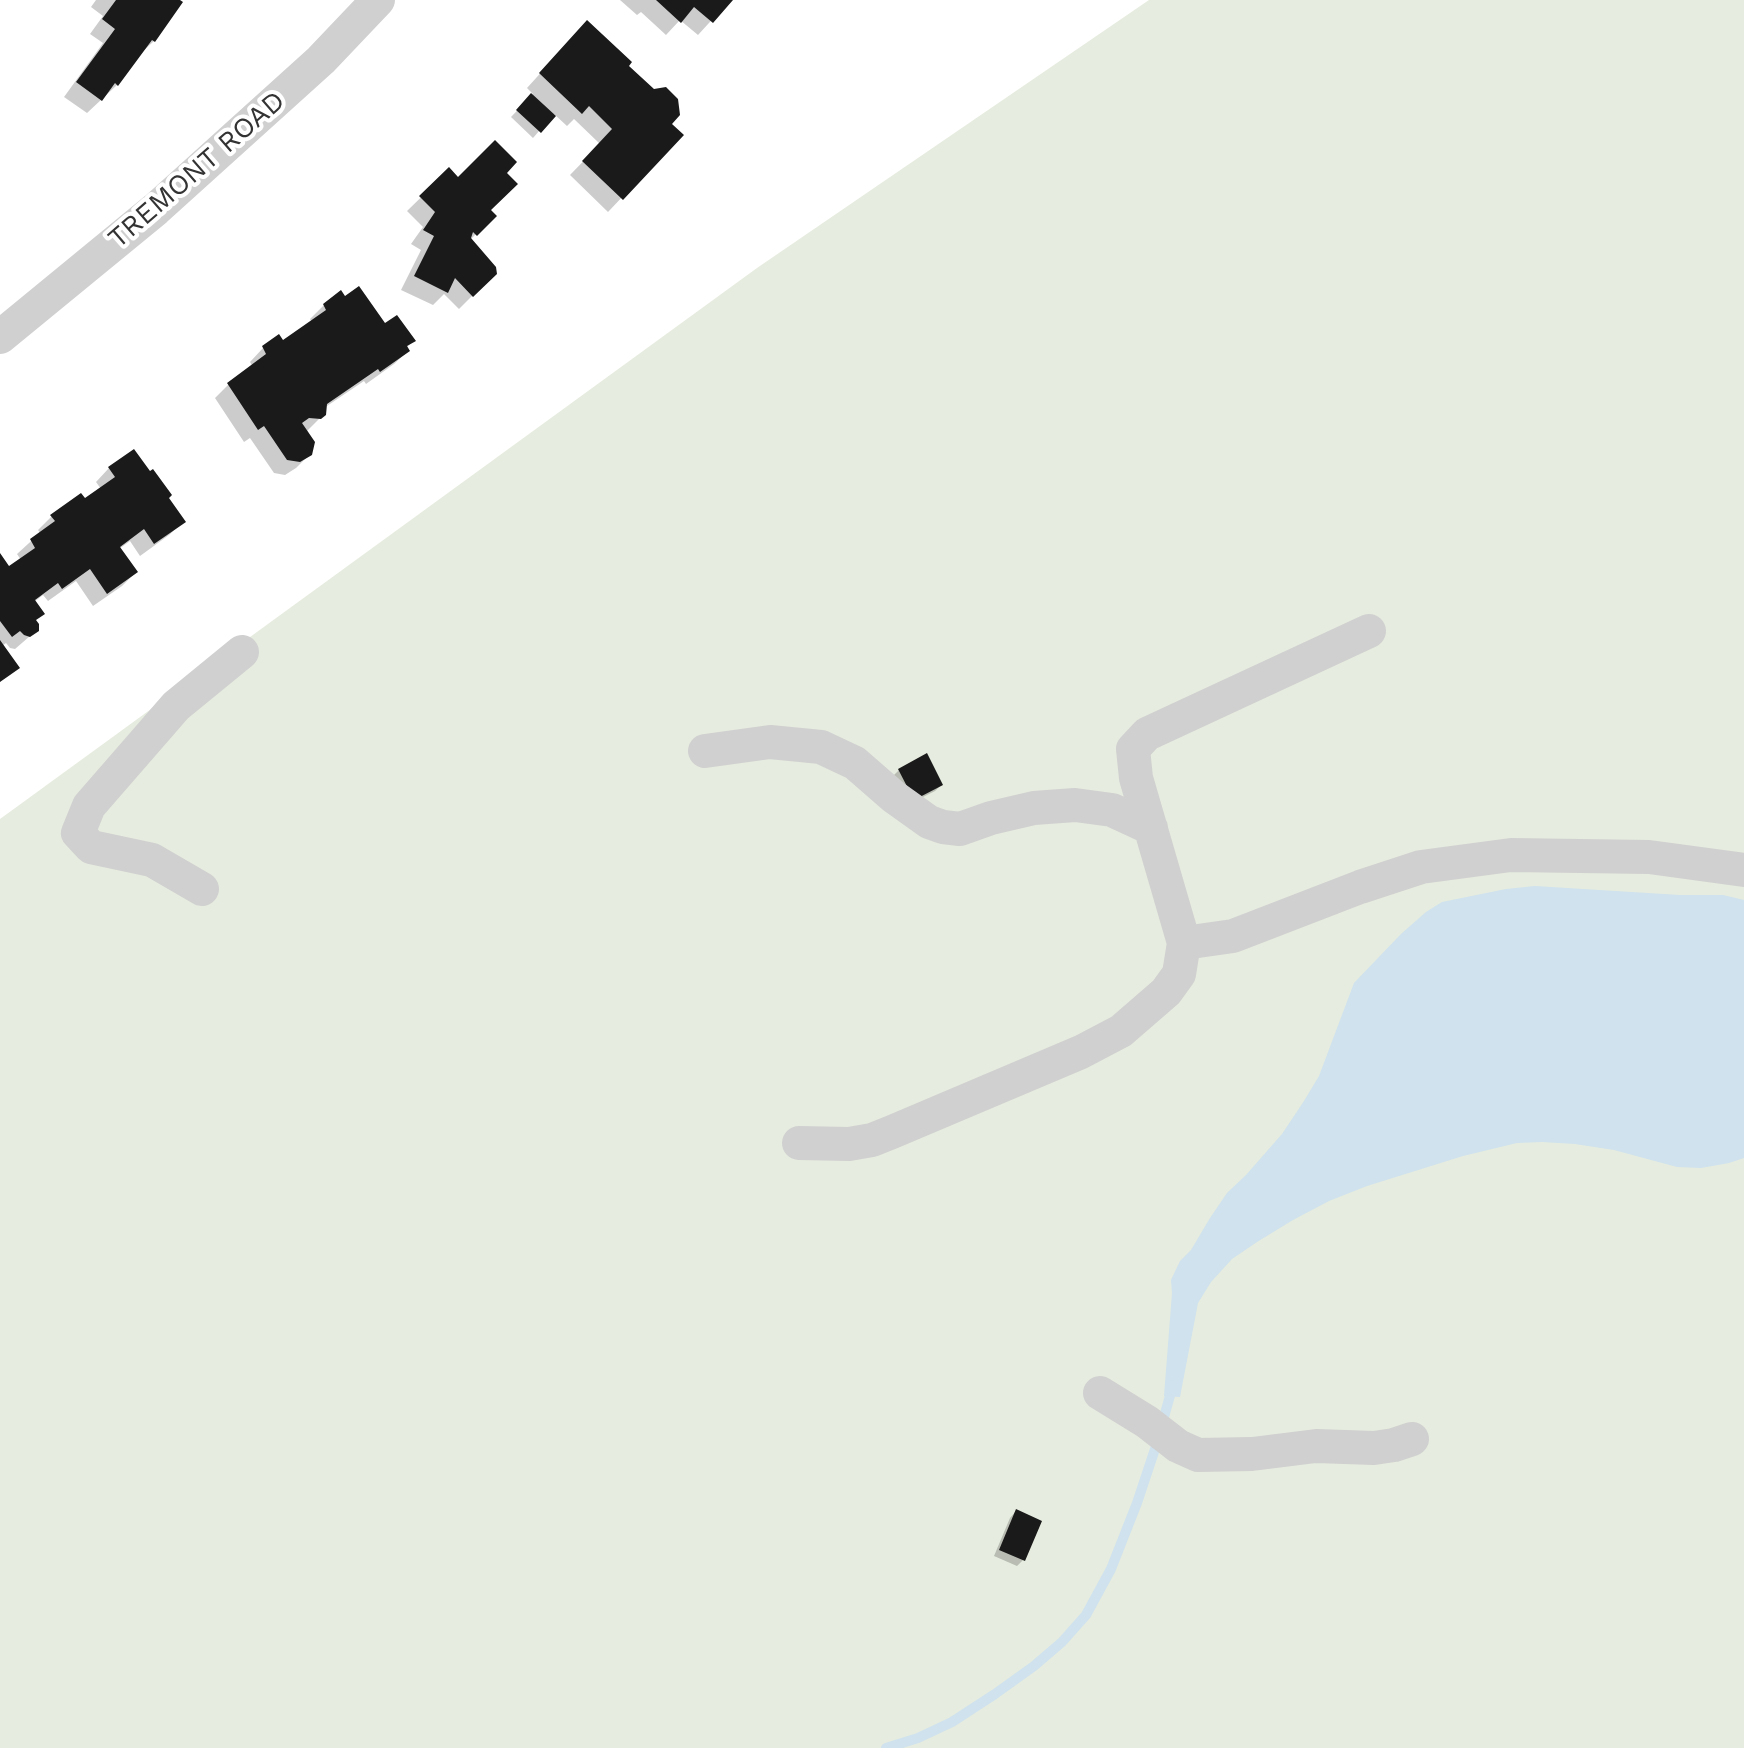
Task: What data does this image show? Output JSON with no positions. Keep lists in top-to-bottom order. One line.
{"streets":{"street":["TREMONT ROAD"]}}
